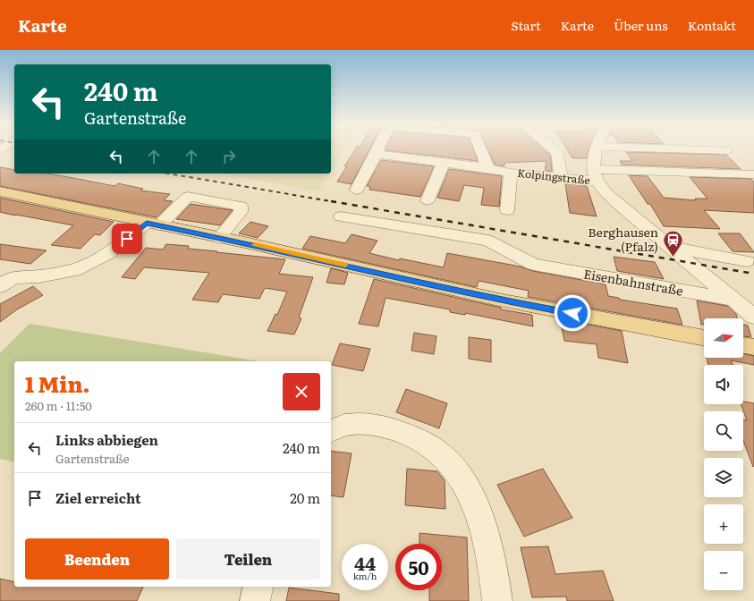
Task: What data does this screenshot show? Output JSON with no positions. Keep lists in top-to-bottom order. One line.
{"streets":{"street":["Kolpingstraße","Eisenbahnstraße"]},"places":{"station":["Berghausen (Pfalz)"]},"north":"right","page":{"header":"Karte","nav":["Start","Karte","Über uns","Kontakt"],"turn":["240 m","Gartenstraße"],"map_buttons":["+","−"],"heading":["1 Min.","260 m · 11:50"],"list":[{"name":"Links abbiegen","note":"Gartenstraße","value":"240 m"},{"name":"Ziel erreicht","value":"20 m"}],"buttons":["Beenden","Teilen"],"speed":"44 km/h","limit":"50"}}
